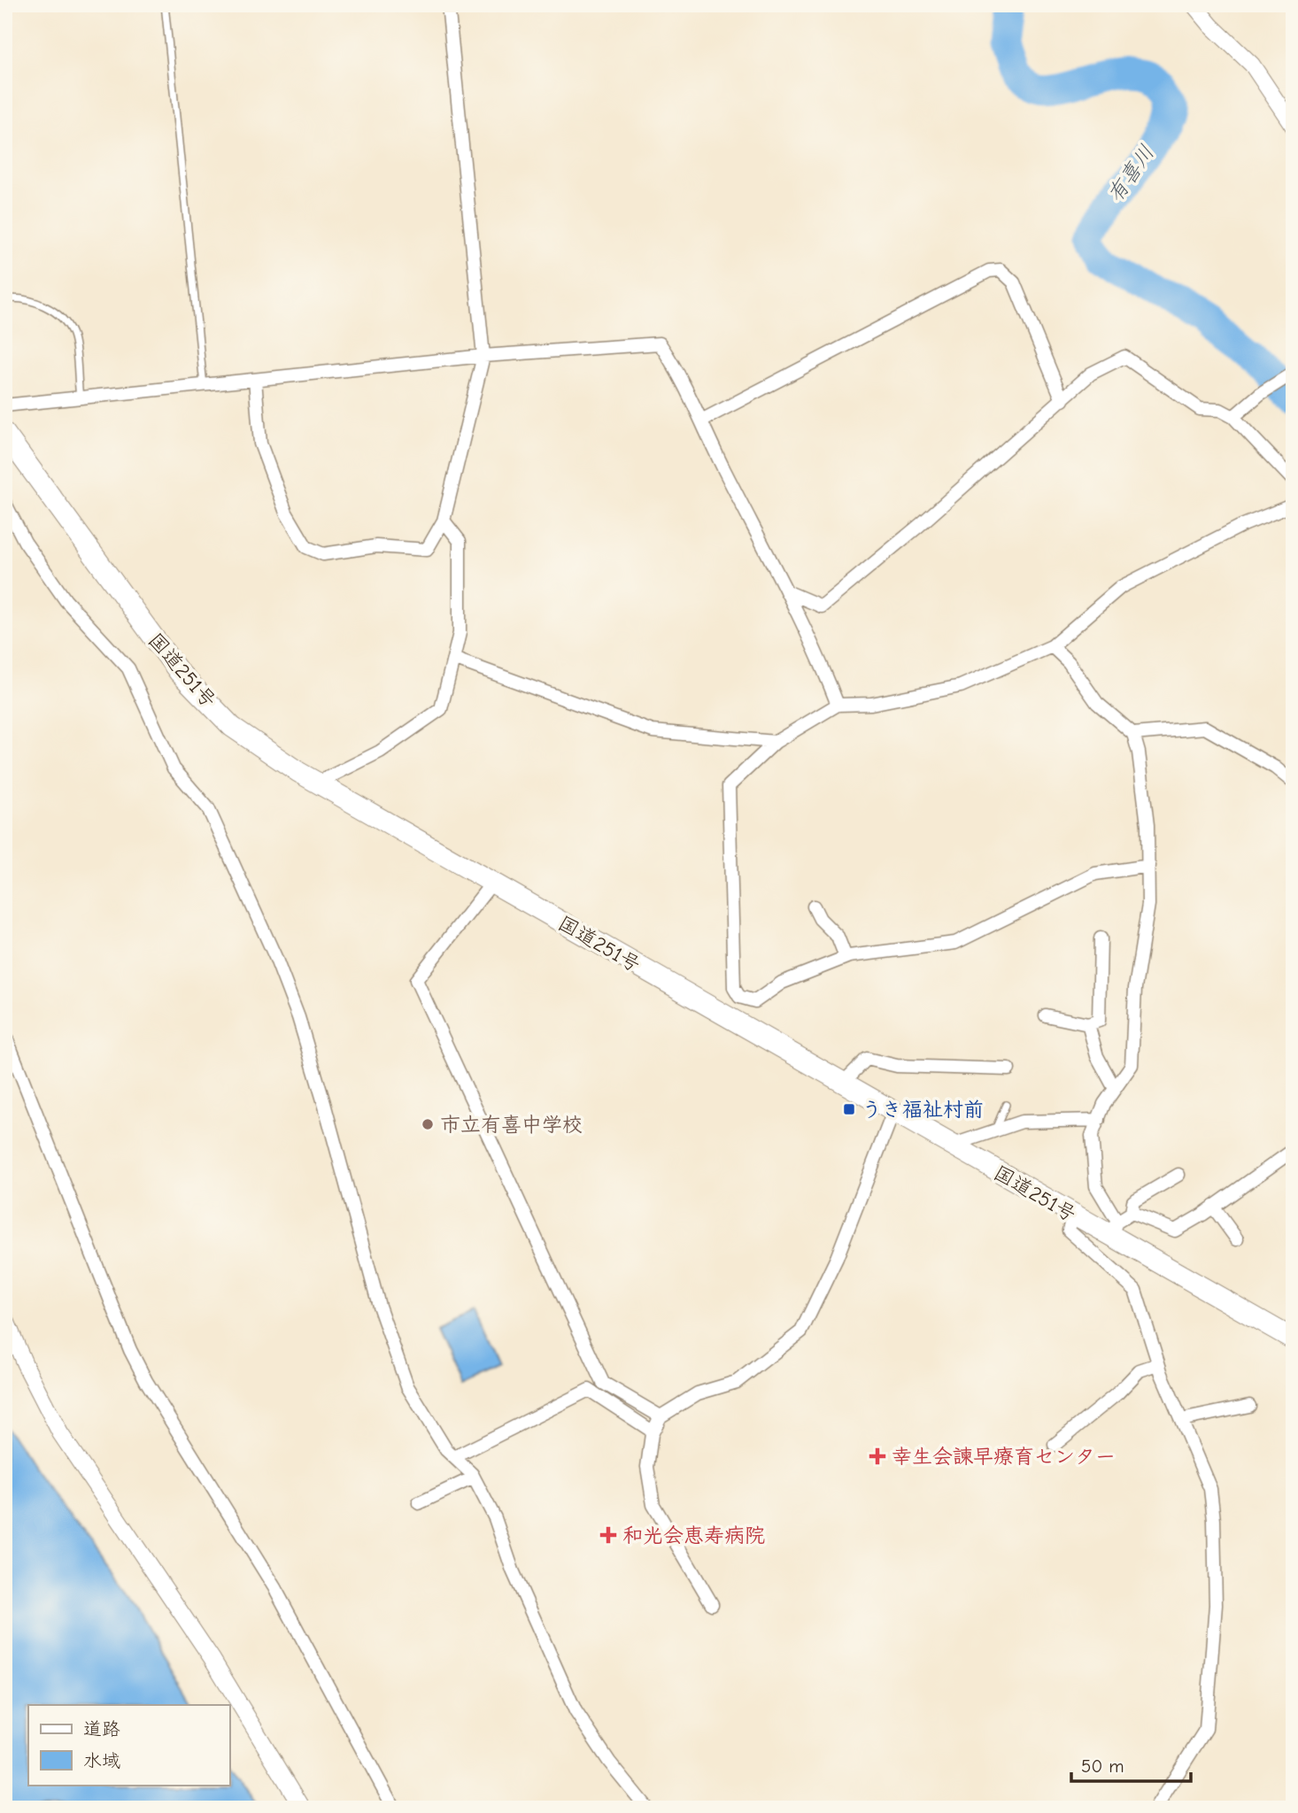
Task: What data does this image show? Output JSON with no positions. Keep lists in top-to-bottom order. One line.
{"streets":{"highway":["国道251号"]},"water":["有喜川"],"places":{"transit":["うき福祉村前"],"other":["市立有喜中学校"],"health":["幸生会諫早療育センター","和光会恵寿病院"]},"legend":["道路","水域"],"scale_bar":"50 m"}
